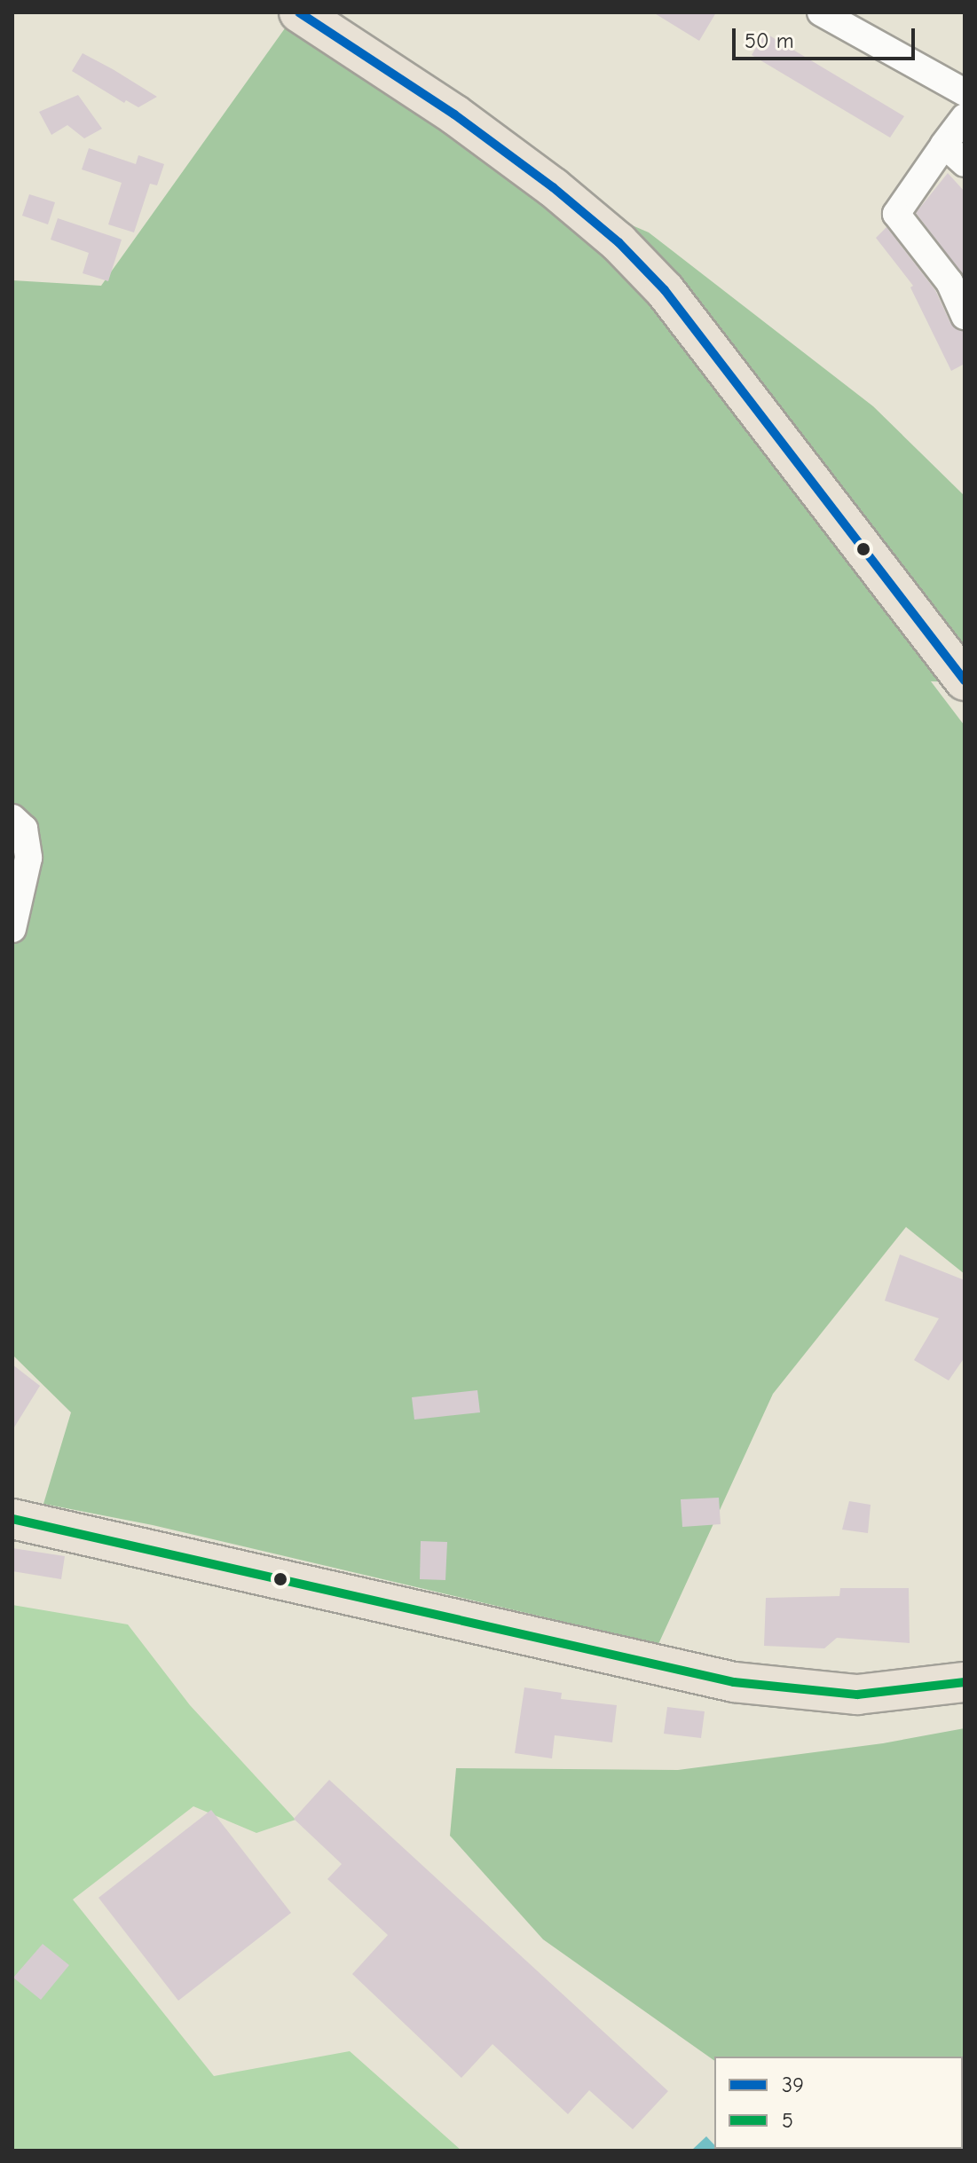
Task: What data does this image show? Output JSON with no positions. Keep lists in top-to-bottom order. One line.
{"lines":["transit line 39","transit line 5"],"legend":["39","5"],"scale_bar":"50 m"}
